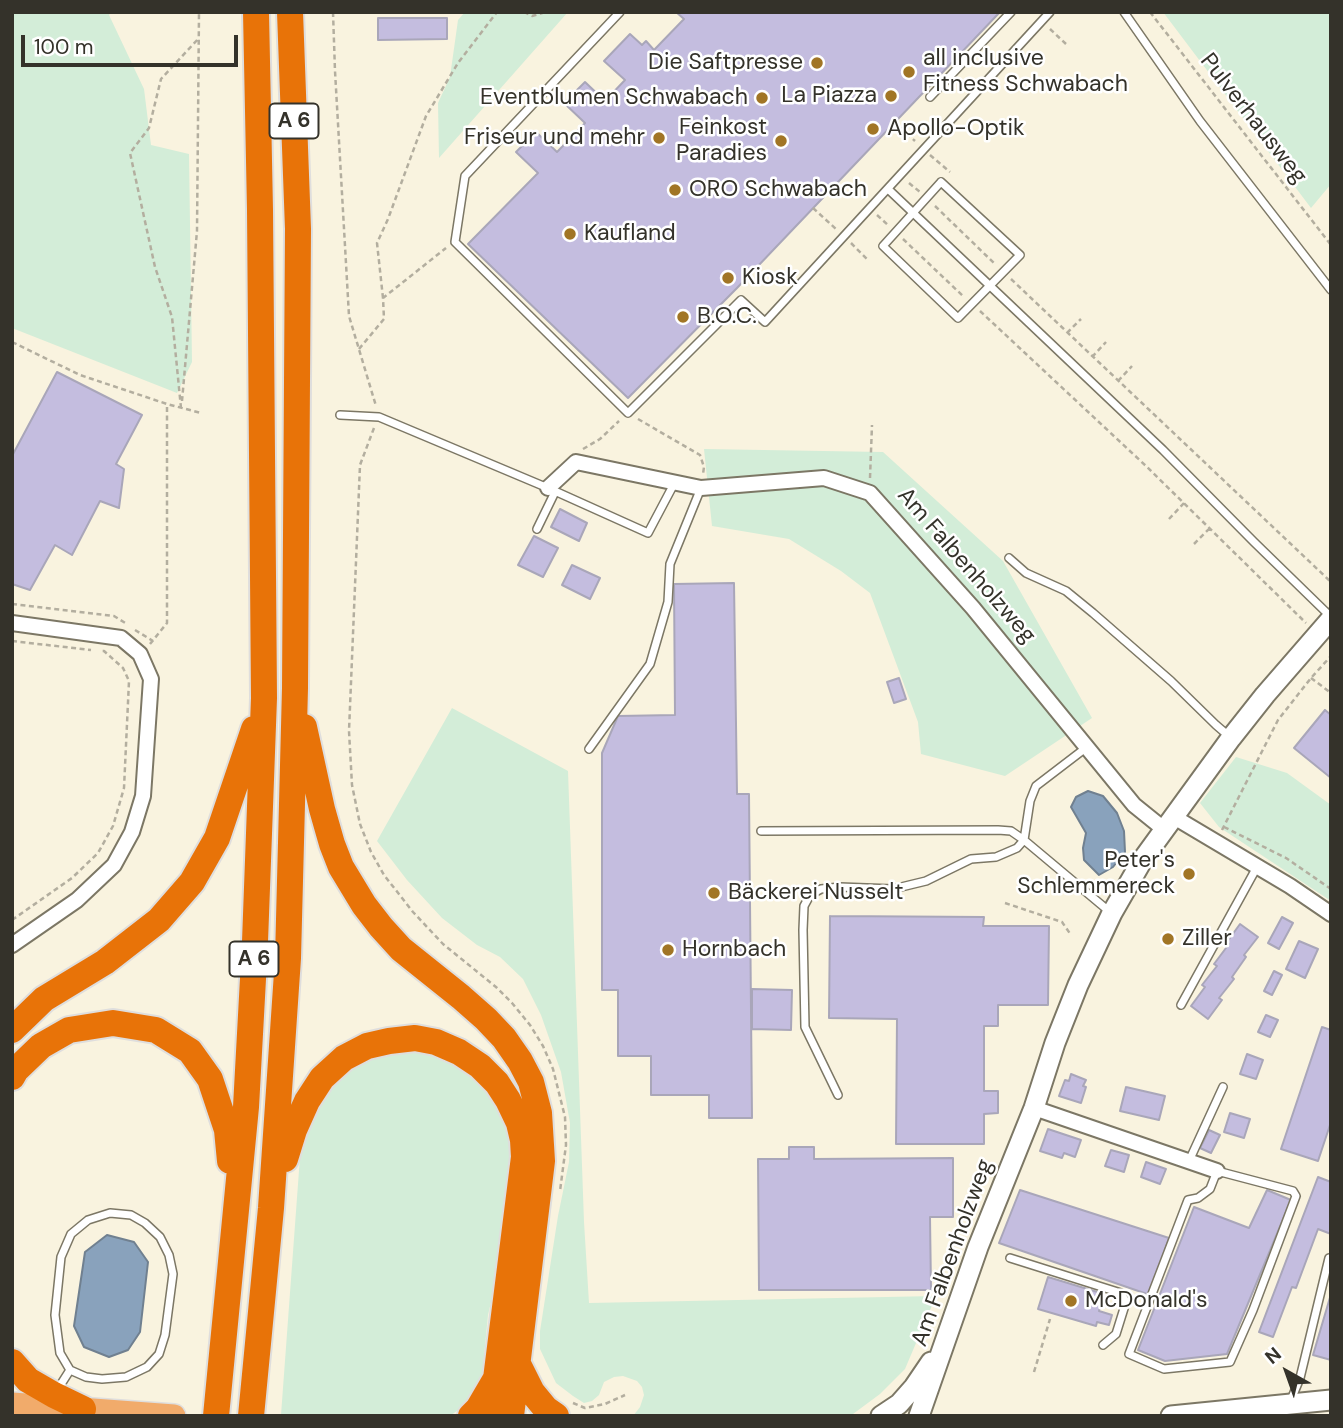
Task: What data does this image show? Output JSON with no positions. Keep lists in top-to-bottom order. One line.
{"streets":{"highway":["A 6"],"street":["Am Falbenholzweg"],"path":["Pulverhausweg"]},"places":["Die Saftpresse","all inclusive Fitness Schwabach","La Piazza","Eventblumen Schwabach","Apollo-Optik","Friseur und mehr","Feinkost Paradies","ORO Schwabach","Kaufland","Kiosk","B.O.C.","Peter's Schlemmereck","Bäckerei Nusselt","Ziller","Hornbach","McDonald's"],"scale_bar":"100 m","north":"top left"}
